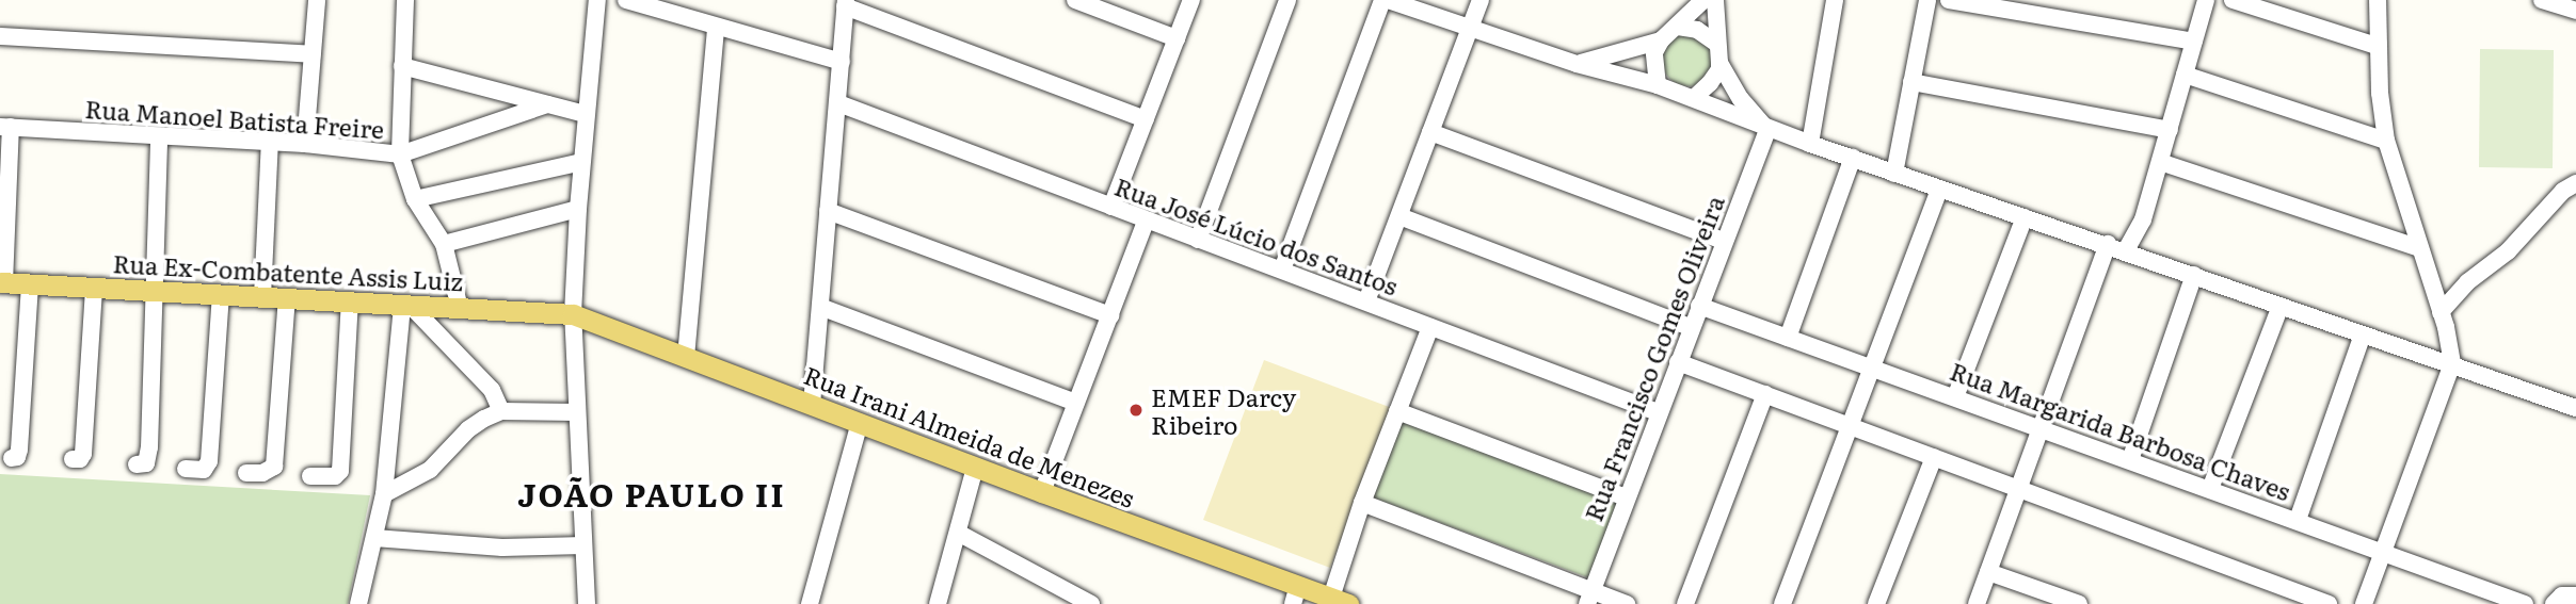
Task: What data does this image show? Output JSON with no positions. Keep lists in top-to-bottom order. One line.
{"streets":{"main road":["Rua Ex-Combatente Assis Luiz","Rua Irani Almeida de Menezes"],"street":["Rua Manoel Batista Freire","Rua José Lúcio dos Santos","Rua Francisco Gomes Oliveira","Rua Margarida Barbosa Chaves"]},"crossings":[["Rua José Lúcio dos Santos","Rua Francisco Gomes Oliveira"],["Rua Ex-Combatente Assis Luiz","Rua Irani Almeida de Menezes"],["Rua Francisco Gomes Oliveira","Rua Margarida Barbosa Chaves"]],"districts":["JOÃO PAULO II"],"places":["EMEF Darcy Ribeiro"]}
